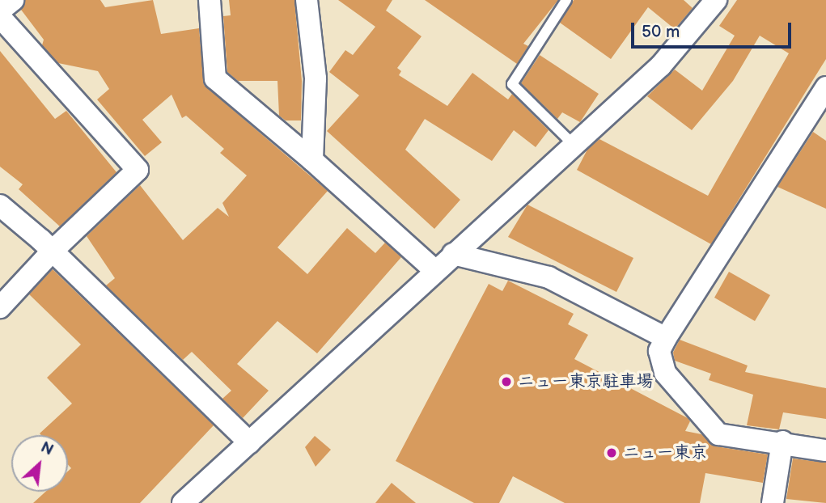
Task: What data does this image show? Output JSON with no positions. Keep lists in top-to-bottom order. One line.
{"places":["ニュー東京駐車場","ニュー東京"],"scale_bar":"50 m","north":"top right"}
